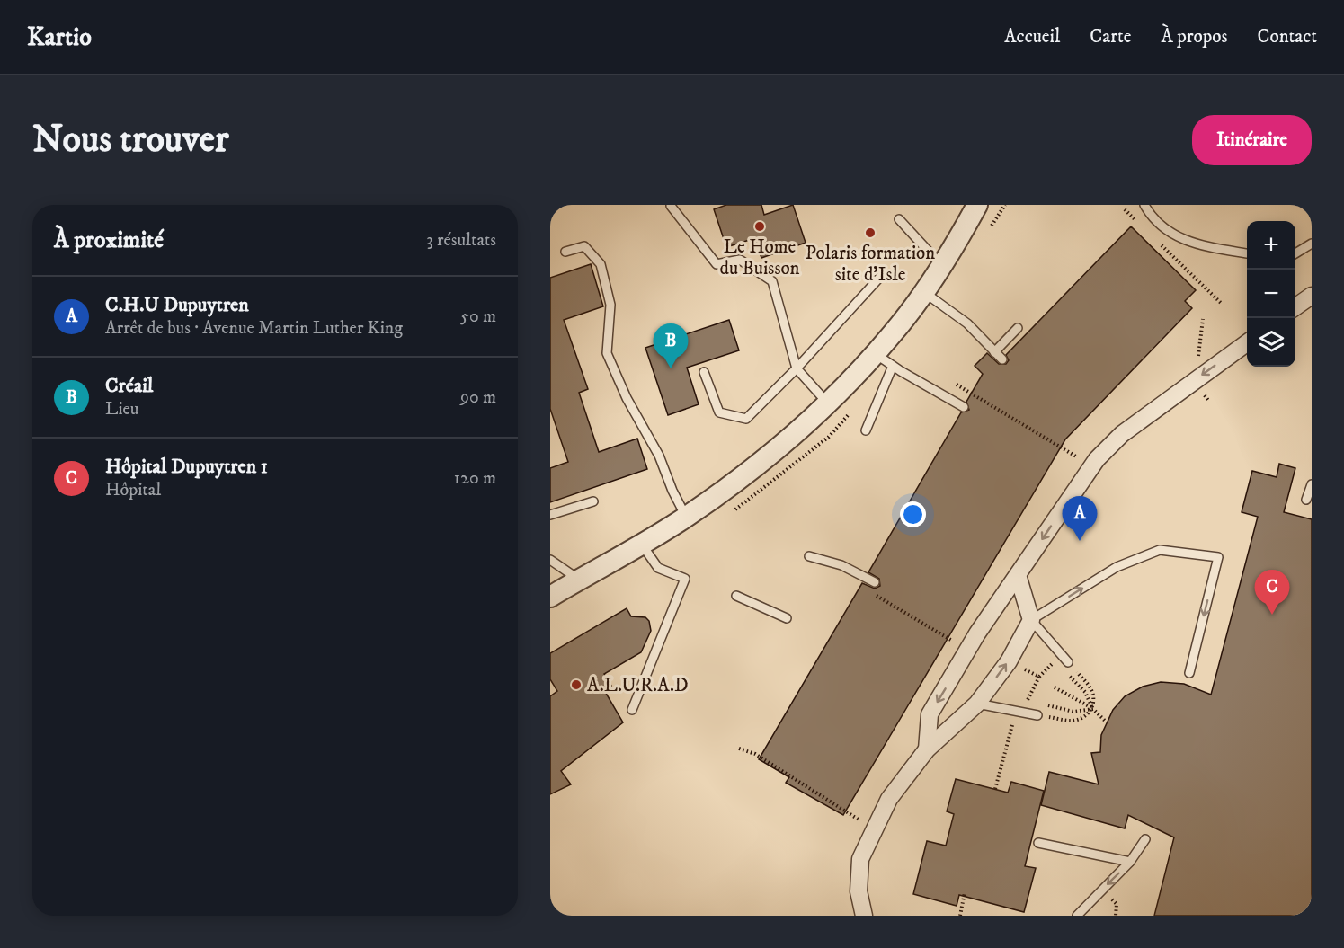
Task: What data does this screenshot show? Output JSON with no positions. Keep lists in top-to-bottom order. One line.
{"places":["Le Home du Buisson","Polaris formation site d'Isle","A.L.U.R.A.D"],"page":{"header":"Kartio","nav":["Accueil","Carte","À propos","Contact"],"buttons":"Itinéraire","title":"Nous trouver","heading":["À proximité","3 résultats"],"map_buttons":["+","−"],"list":[{"mark":"A","name":"C.H.U Dupuytren","note":"Arrêt de bus · Avenue Martin Luther King","value":"50 m"},{"mark":"B","name":"Créail","note":"Lieu","value":"90 m"},{"mark":"C","name":"Hôpital Dupuytren 1","note":"Hôpital","value":"120 m"}],"pins":["B","A","C"]}}
